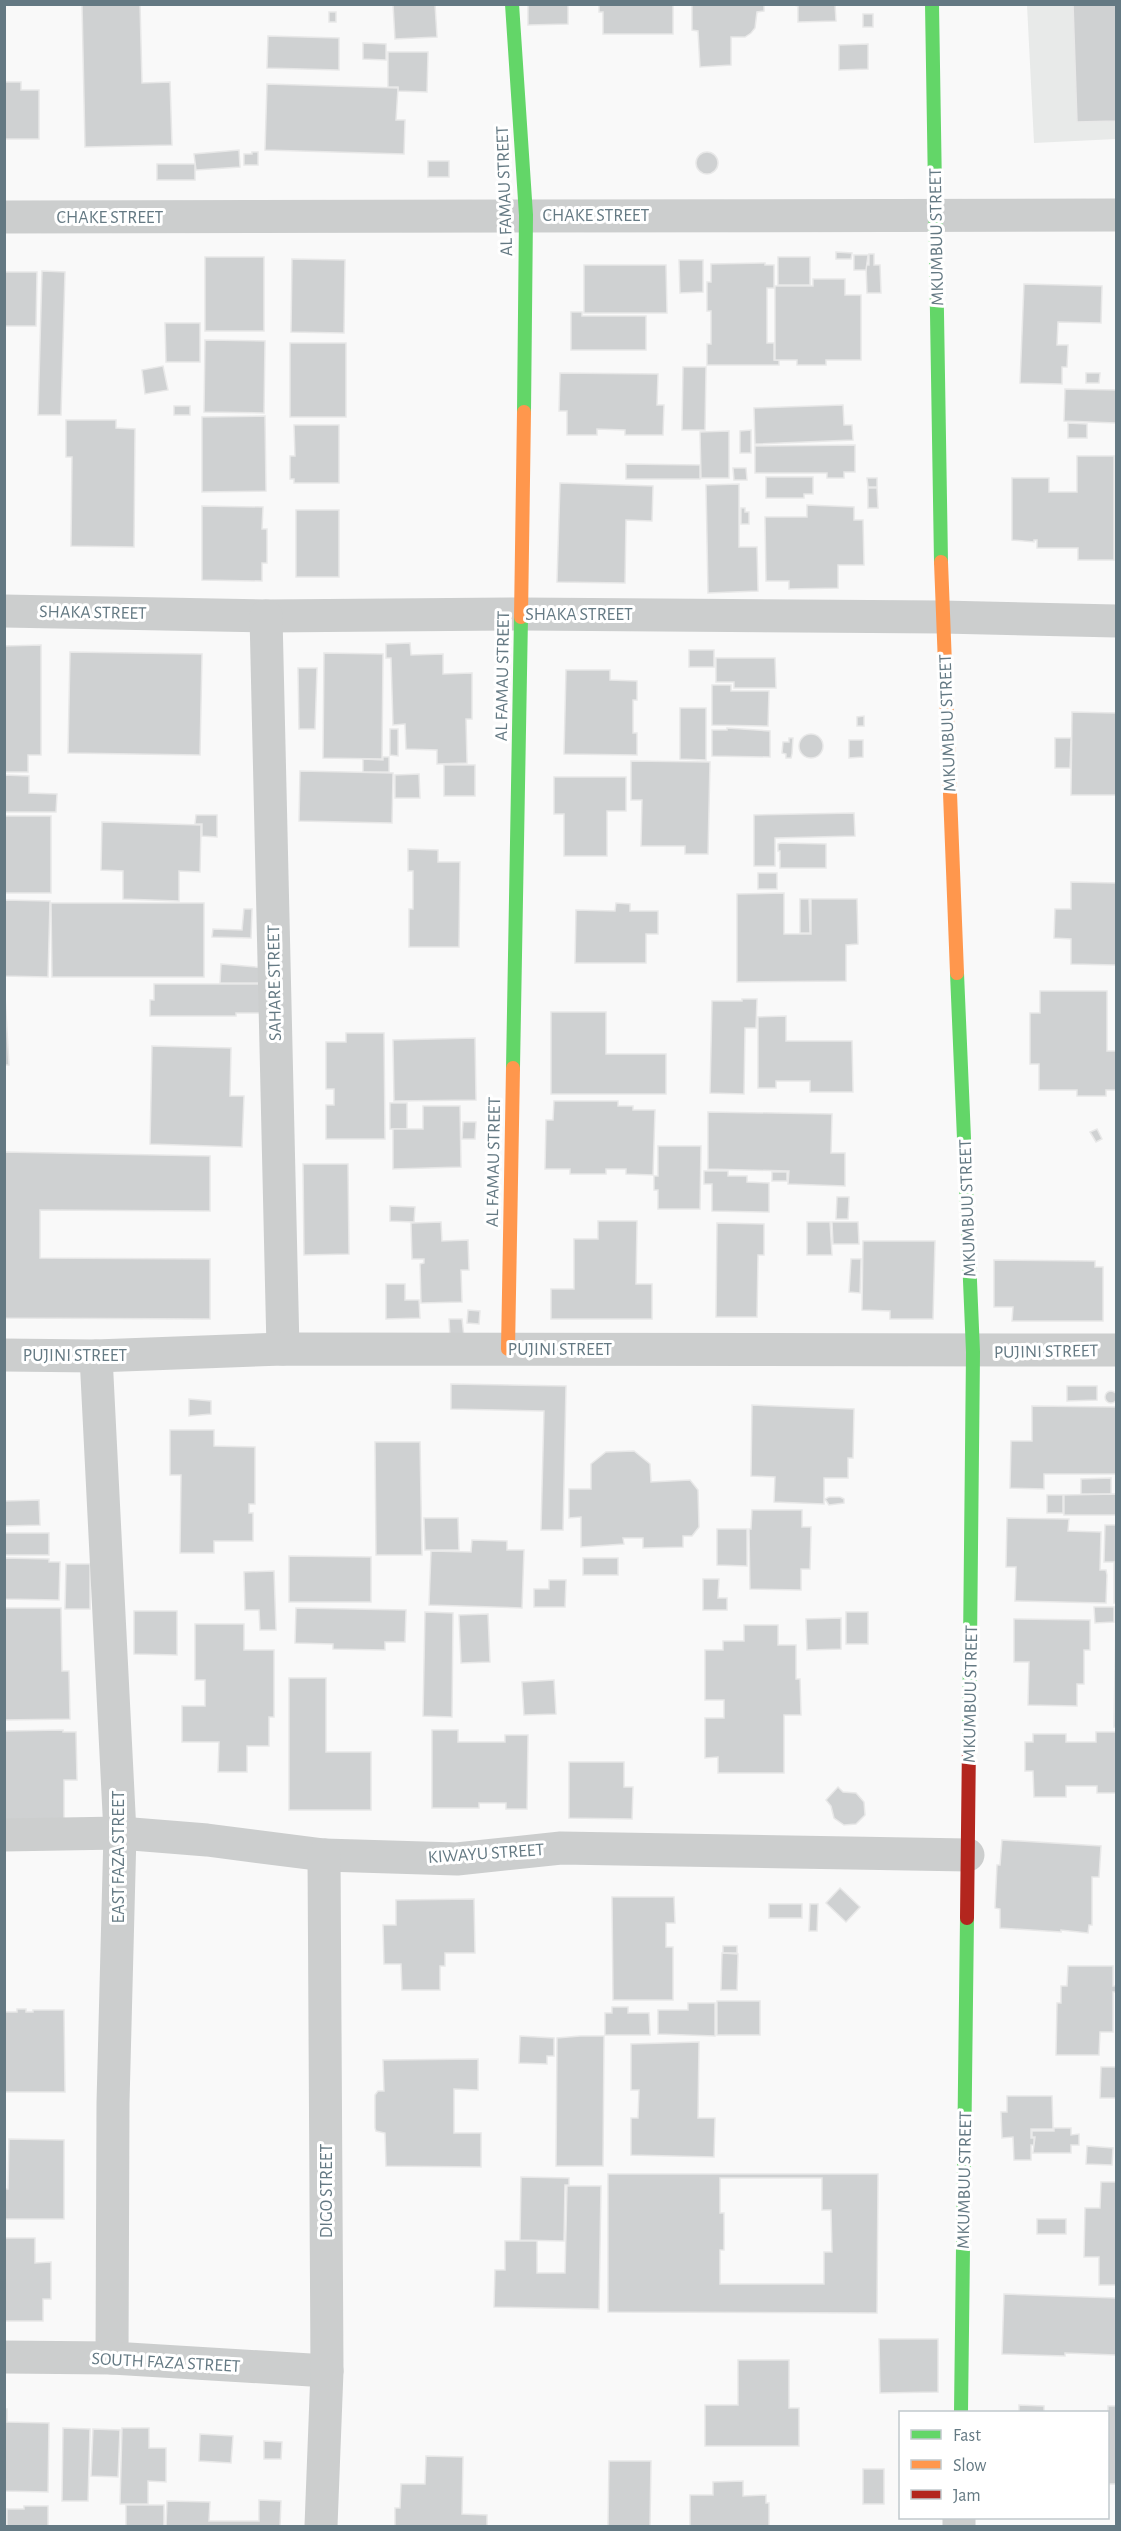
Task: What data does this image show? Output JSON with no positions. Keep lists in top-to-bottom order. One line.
{"streets":{"street":["AL FAMAU STREET","CHAKE STREET","MKUMBUU STREET","SHAKA STREET","SAHARE STREET","PUJINI STREET","KIWAYU STREET","EAST FAZA STREET","DIGO STREET","SOUTH FAZA STREET"]},"crossings":[["AL FAMAU STREET","CHAKE STREET"],["AL FAMAU STREET","SHAKA STREET"],["AL FAMAU STREET","PUJINI STREET"],["CHAKE STREET","MKUMBUU STREET"],["MKUMBUU STREET","SHAKA STREET"],["MKUMBUU STREET","PUJINI STREET"],["MKUMBUU STREET","KIWAYU STREET"],["SHAKA STREET","SAHARE STREET"],["SAHARE STREET","PUJINI STREET"],["PUJINI STREET","EAST FAZA STREET"],["KIWAYU STREET","EAST FAZA STREET"],["KIWAYU STREET","DIGO STREET"],["EAST FAZA STREET","SOUTH FAZA STREET"],["DIGO STREET","SOUTH FAZA STREET"]],"legend":["Fast","Slow","Jam"]}
